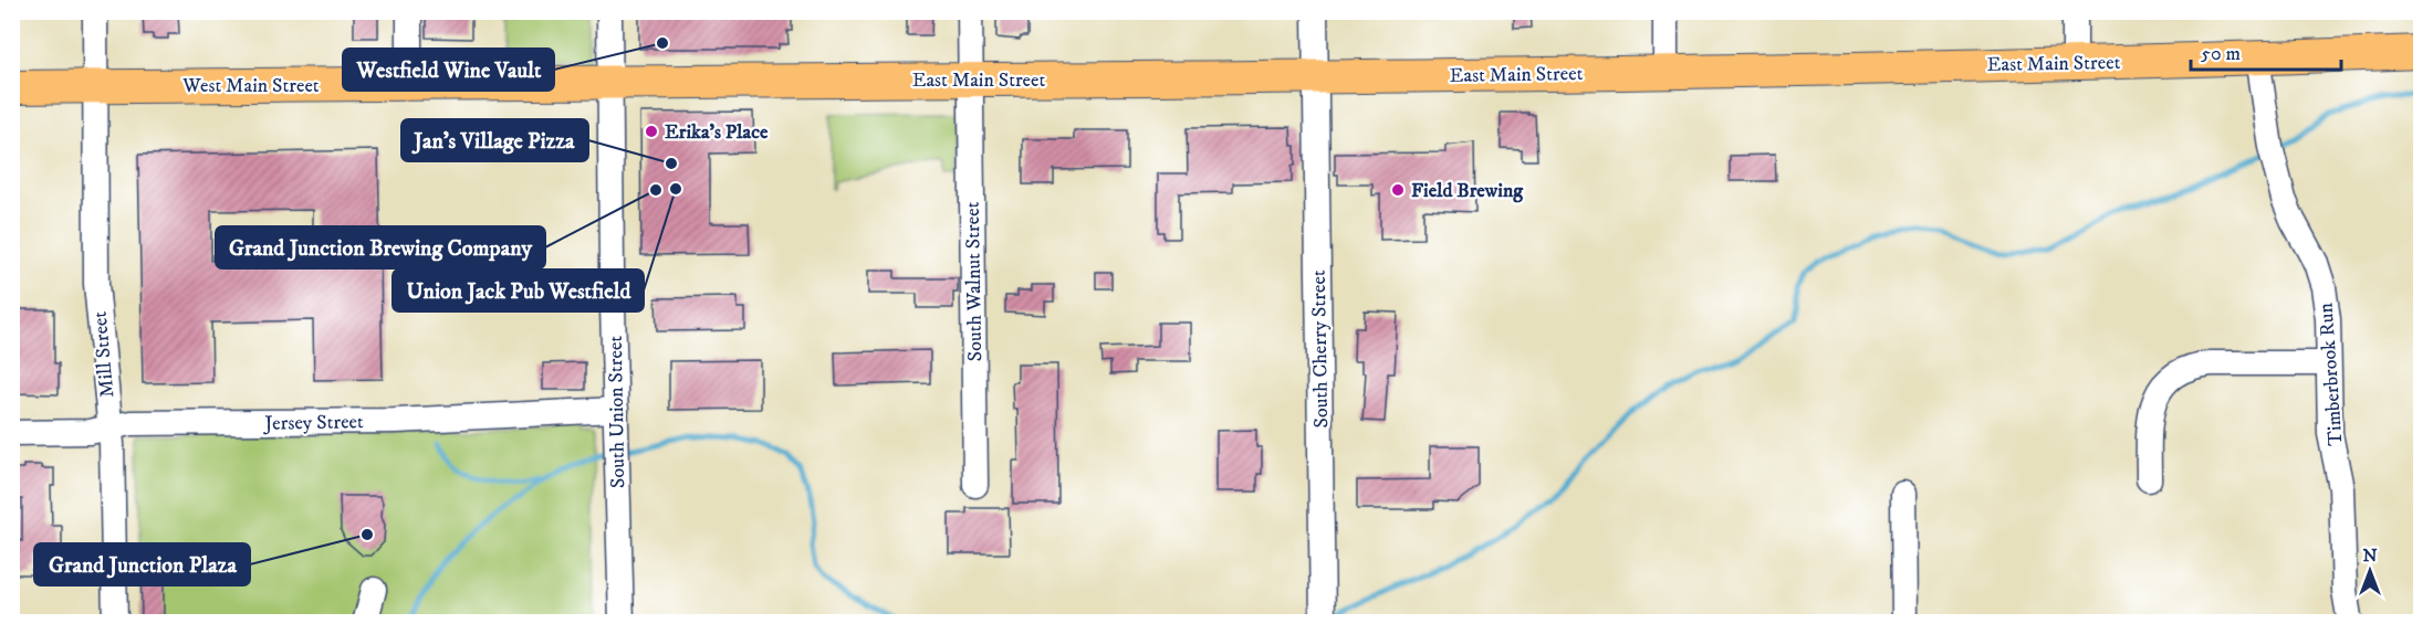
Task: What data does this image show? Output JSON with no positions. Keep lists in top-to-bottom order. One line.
{"streets":{"main road":["East Main Street","West Main Street"],"street":["South Walnut Street","South Cherry Street","Mill Street","Timberbrook Run","South Union Street","Jersey Street"]},"crossings":[["East Main Street","West Main Street"],["East Main Street","South Walnut Street"],["East Main Street","South Cherry Street"],["East Main Street","Timberbrook Run"],["East Main Street","South Union Street"],["West Main Street","Mill Street"],["West Main Street","South Union Street"],["Mill Street","Jersey Street"],["South Union Street","Jersey Street"]],"places":["Westfield Wine Vault","Erika's Place","Jan's Village Pizza","Union Jack Pub Westfield","Grand Junction Brewing Company","Field Brewing","Grand Junction Plaza"],"scale_bar":"50 m","north":"top"}
